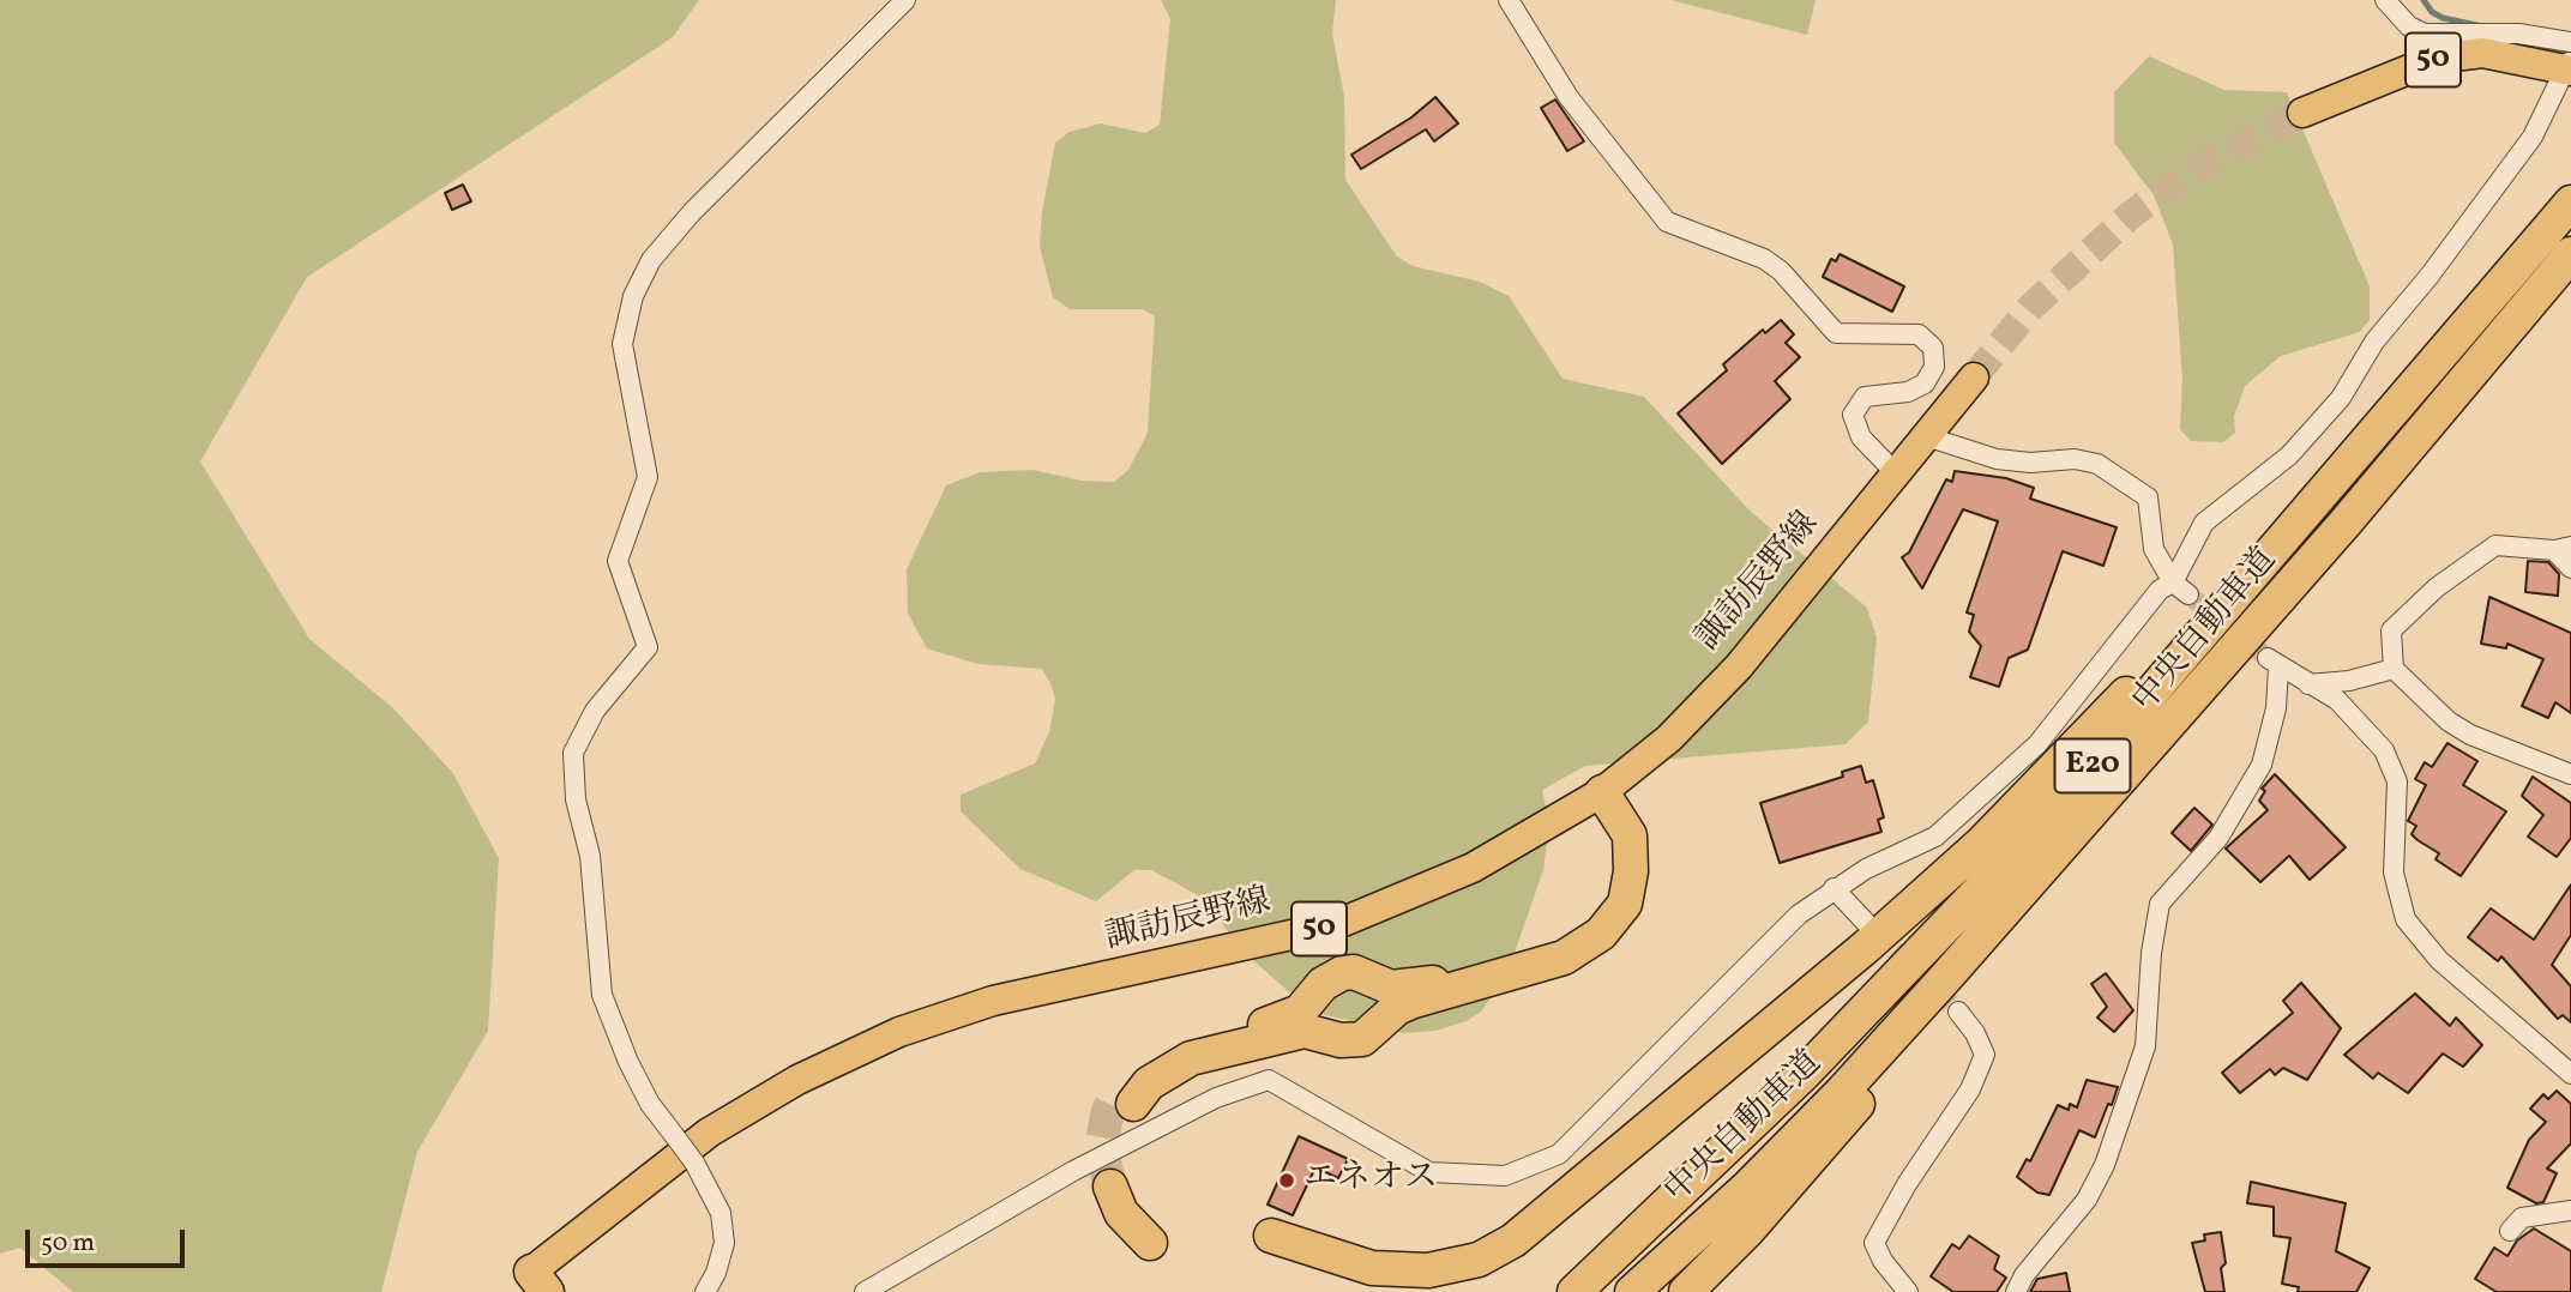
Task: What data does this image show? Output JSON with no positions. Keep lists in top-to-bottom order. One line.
{"streets":{"highway":["中央自動車道","E20"],"main road":["50","諏訪辰野線"]},"places":["エネオス"],"scale_bar":"50 m"}
